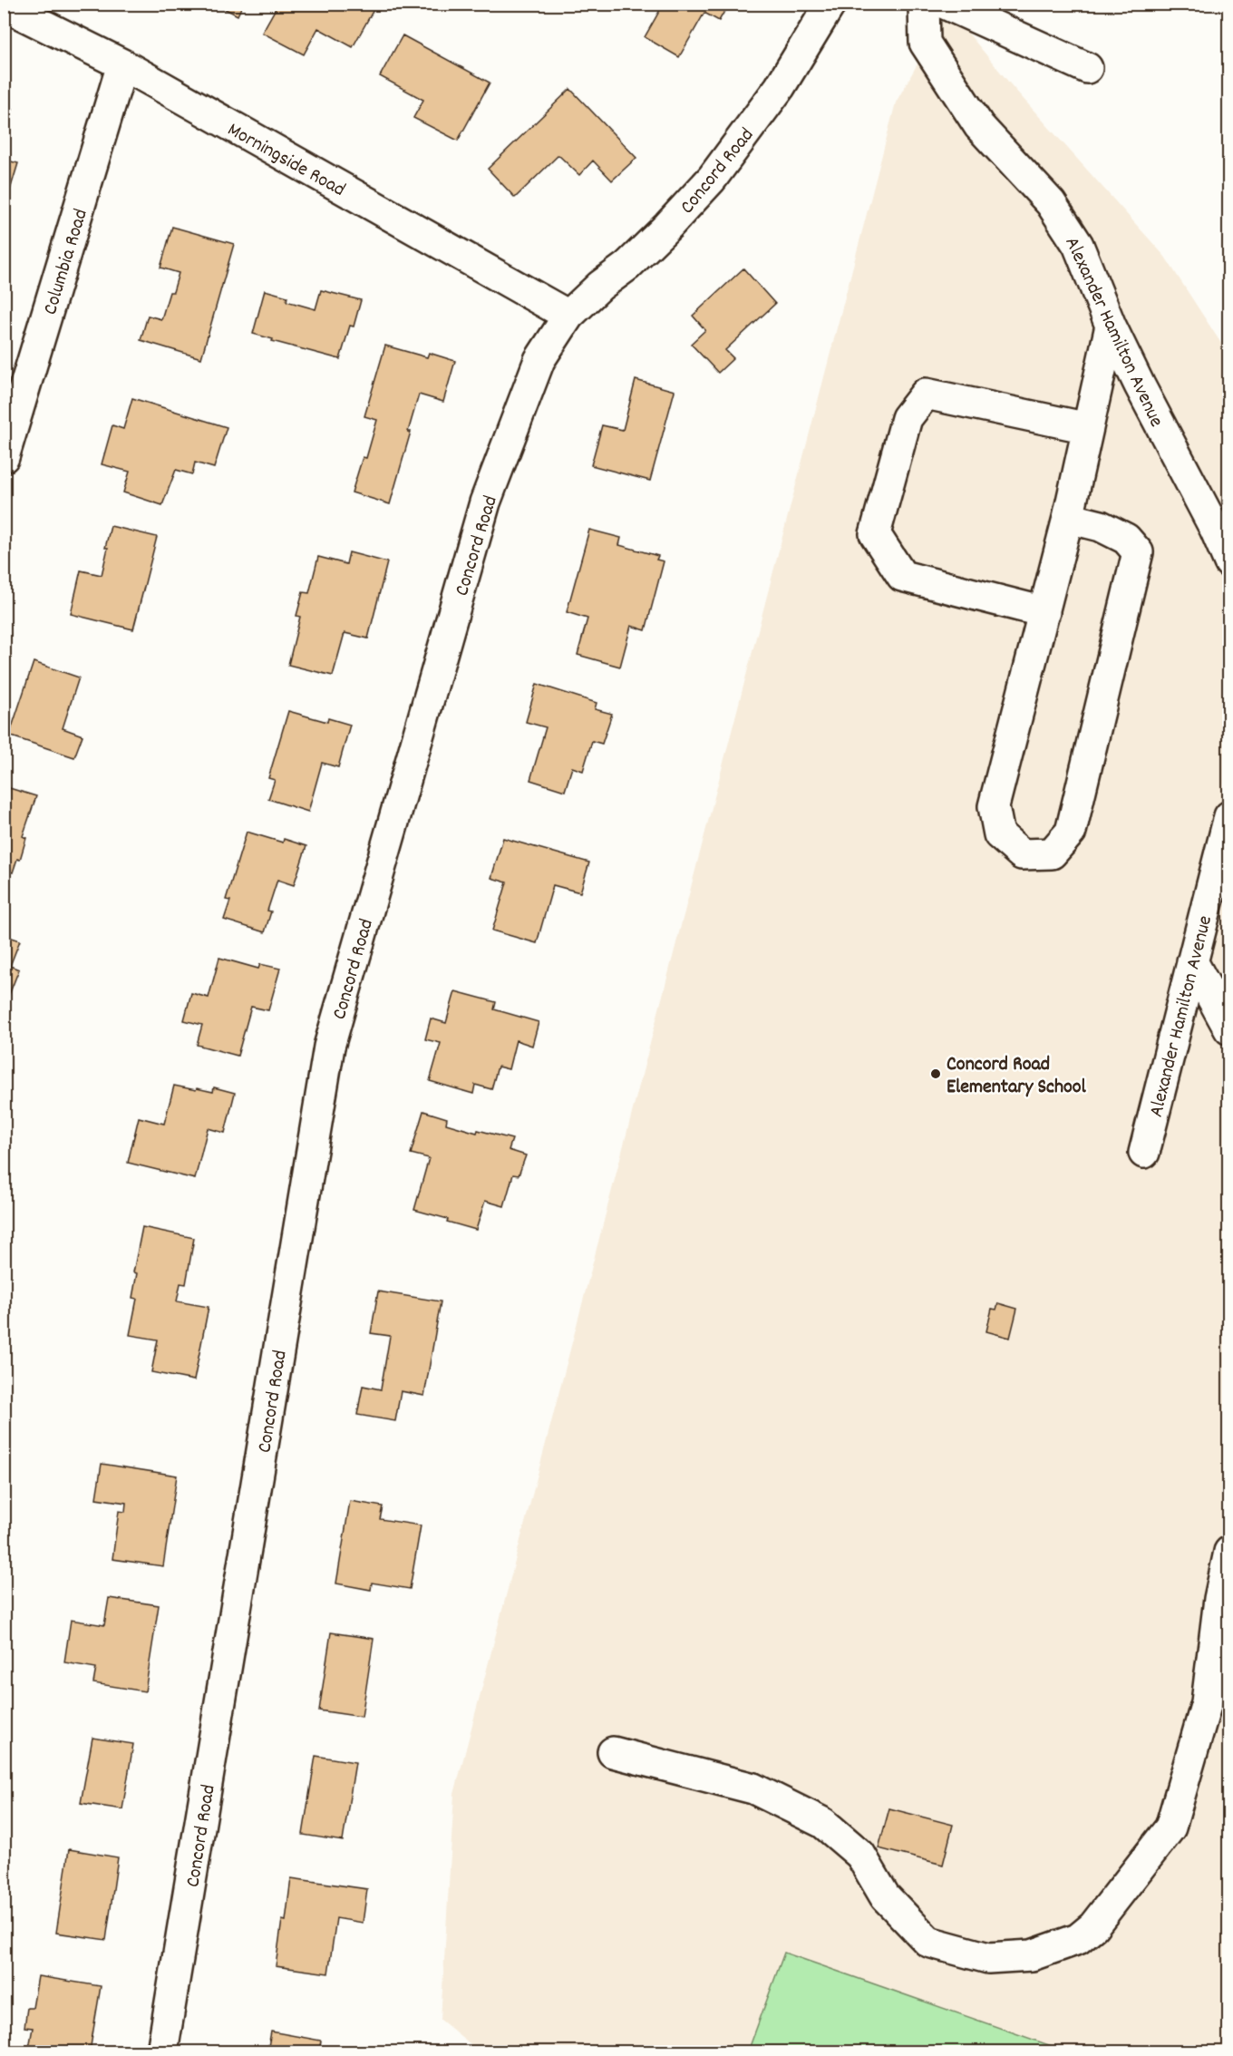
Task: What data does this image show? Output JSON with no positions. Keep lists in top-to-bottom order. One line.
{"streets":{"street":["Morningside Road","Concord Road","Columbia Road","Alexander Hamilton Avenue"]},"crossings":[["Morningside Road","Concord Road"],["Morningside Road","Columbia Road"]],"places":["Concord Road Elementary School"]}
